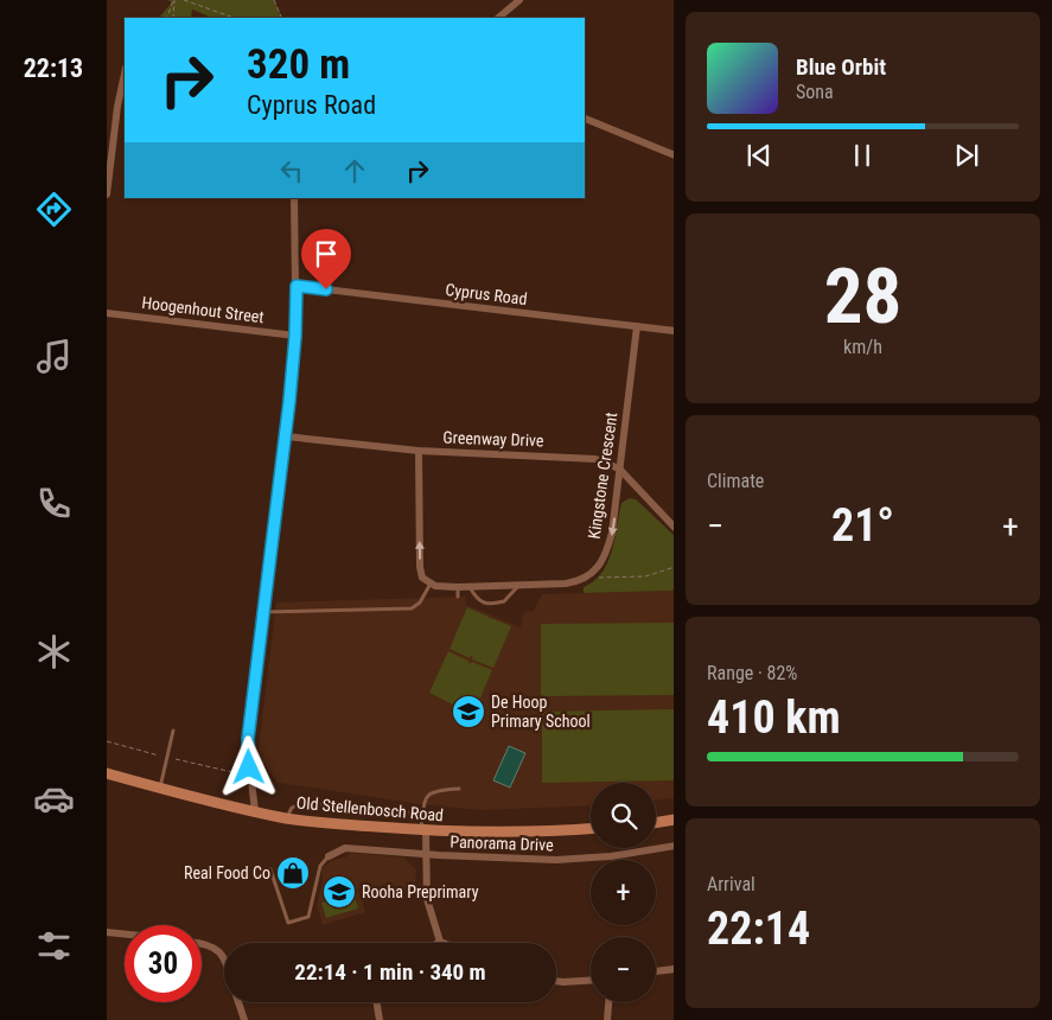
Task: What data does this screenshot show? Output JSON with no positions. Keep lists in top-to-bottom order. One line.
{"streets":{"street":["Cyprus Road","Hoogenhout Street","Greenway Drive","Kingstone Crescent","Old Stellenbosch Road","Panorama Drive"]},"crossings":[["Cyprus Road","Kingstone Crescent"],["Greenway Drive","Kingstone Crescent"]],"one_way":["Kingstone Crescent"],"places":{"school or university":["De Hoop Primary School","Rooha Preprimary"],"shop":["Real Food Co"]},"page":{"tabs":"22:13","turn":["320 m","Cyprus Road"],"song":["Blue Orbit","Sona"],"tile":[["28","km/h"],"Climate",["Range · 82%","410 km"],["Arrival","22:14"]],"heat":["−","21°","+"],"map_buttons":["+","−"],"limit":"30","trip":"22:14 · 1 min · 340 m"}}
